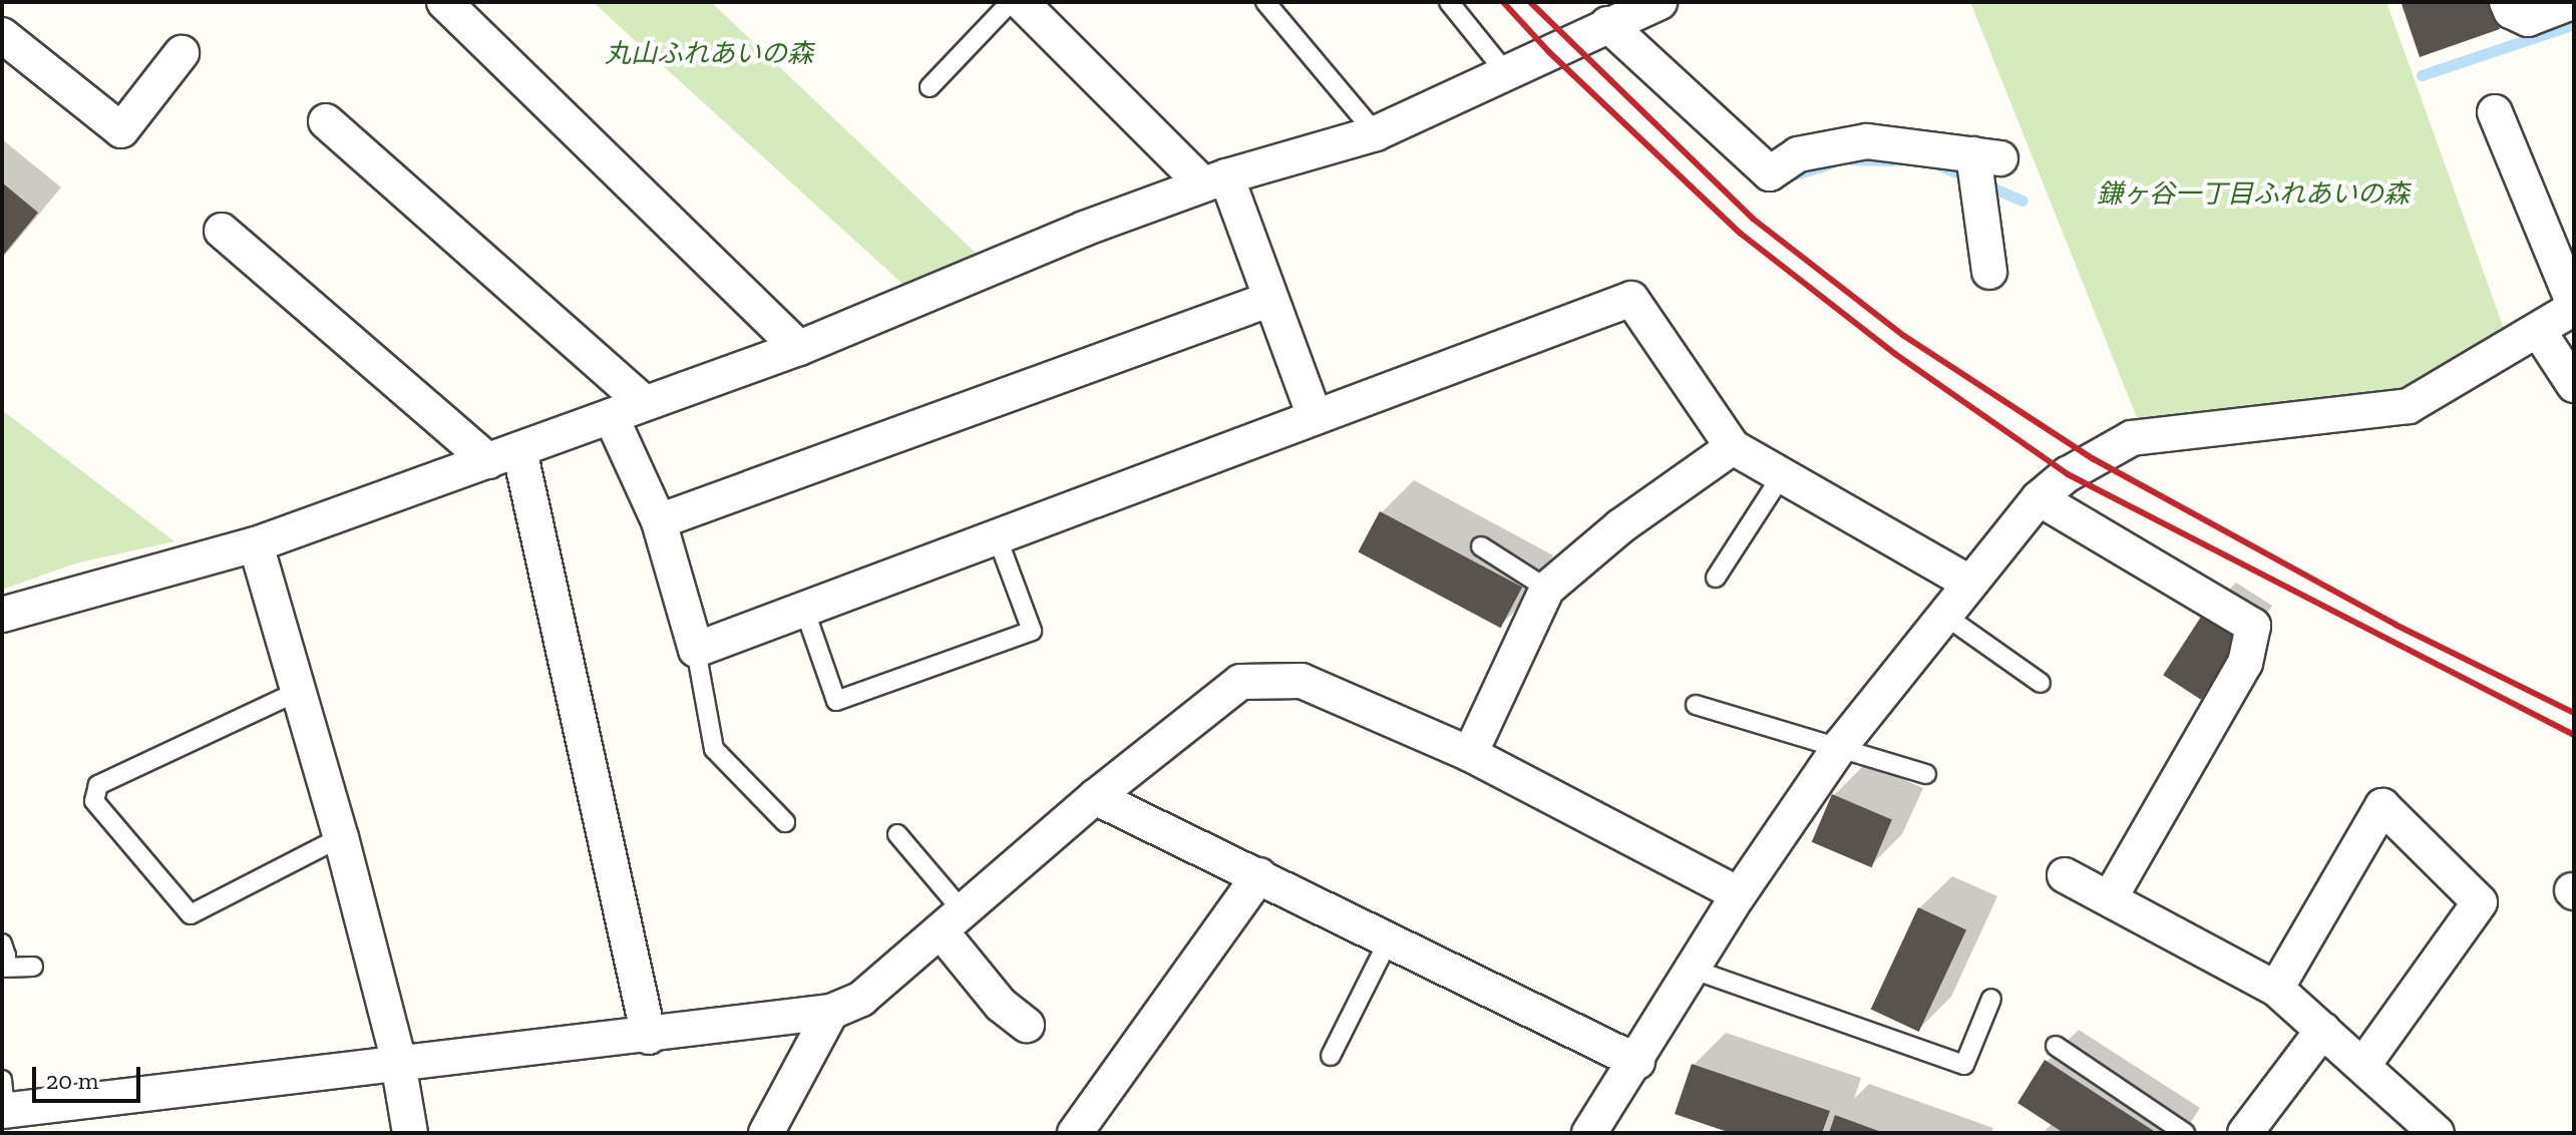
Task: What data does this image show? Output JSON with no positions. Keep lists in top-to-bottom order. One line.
{"parks":["丸山ふれあいの森","鎌ヶ谷一丁目ふれあいの森"],"scale_bar":"20 m"}
